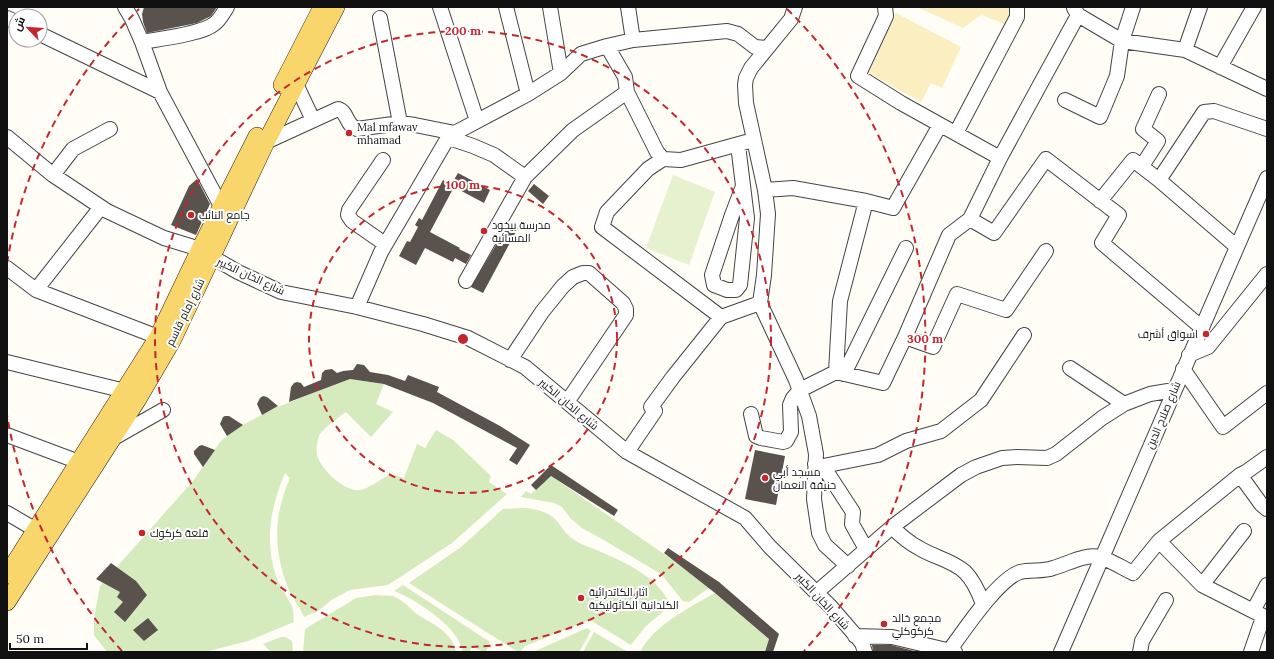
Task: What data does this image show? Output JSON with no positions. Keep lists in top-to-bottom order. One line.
{"streets":{"main road":["شارع إمام قاسم"],"street":["شارع الخان الكبير","شارع صلاح الدين"]},"crossings":[["شارع الخان الكبير","شارع إمام قاسم"]],"places":["Mal mfawav mhamad","جامع النائب","مدرسة بيخود المسائية","اسواق أشرف","مسجد أبي حنيفة النعمان","قلعة كركوك","اثار الكاتدرائية الكلدانية الكاثوليكية","مجمع خالد كركوكلي"],"scale_bar":"50 m","north":"top left","rings":["200 m","100 m","300 m"]}
